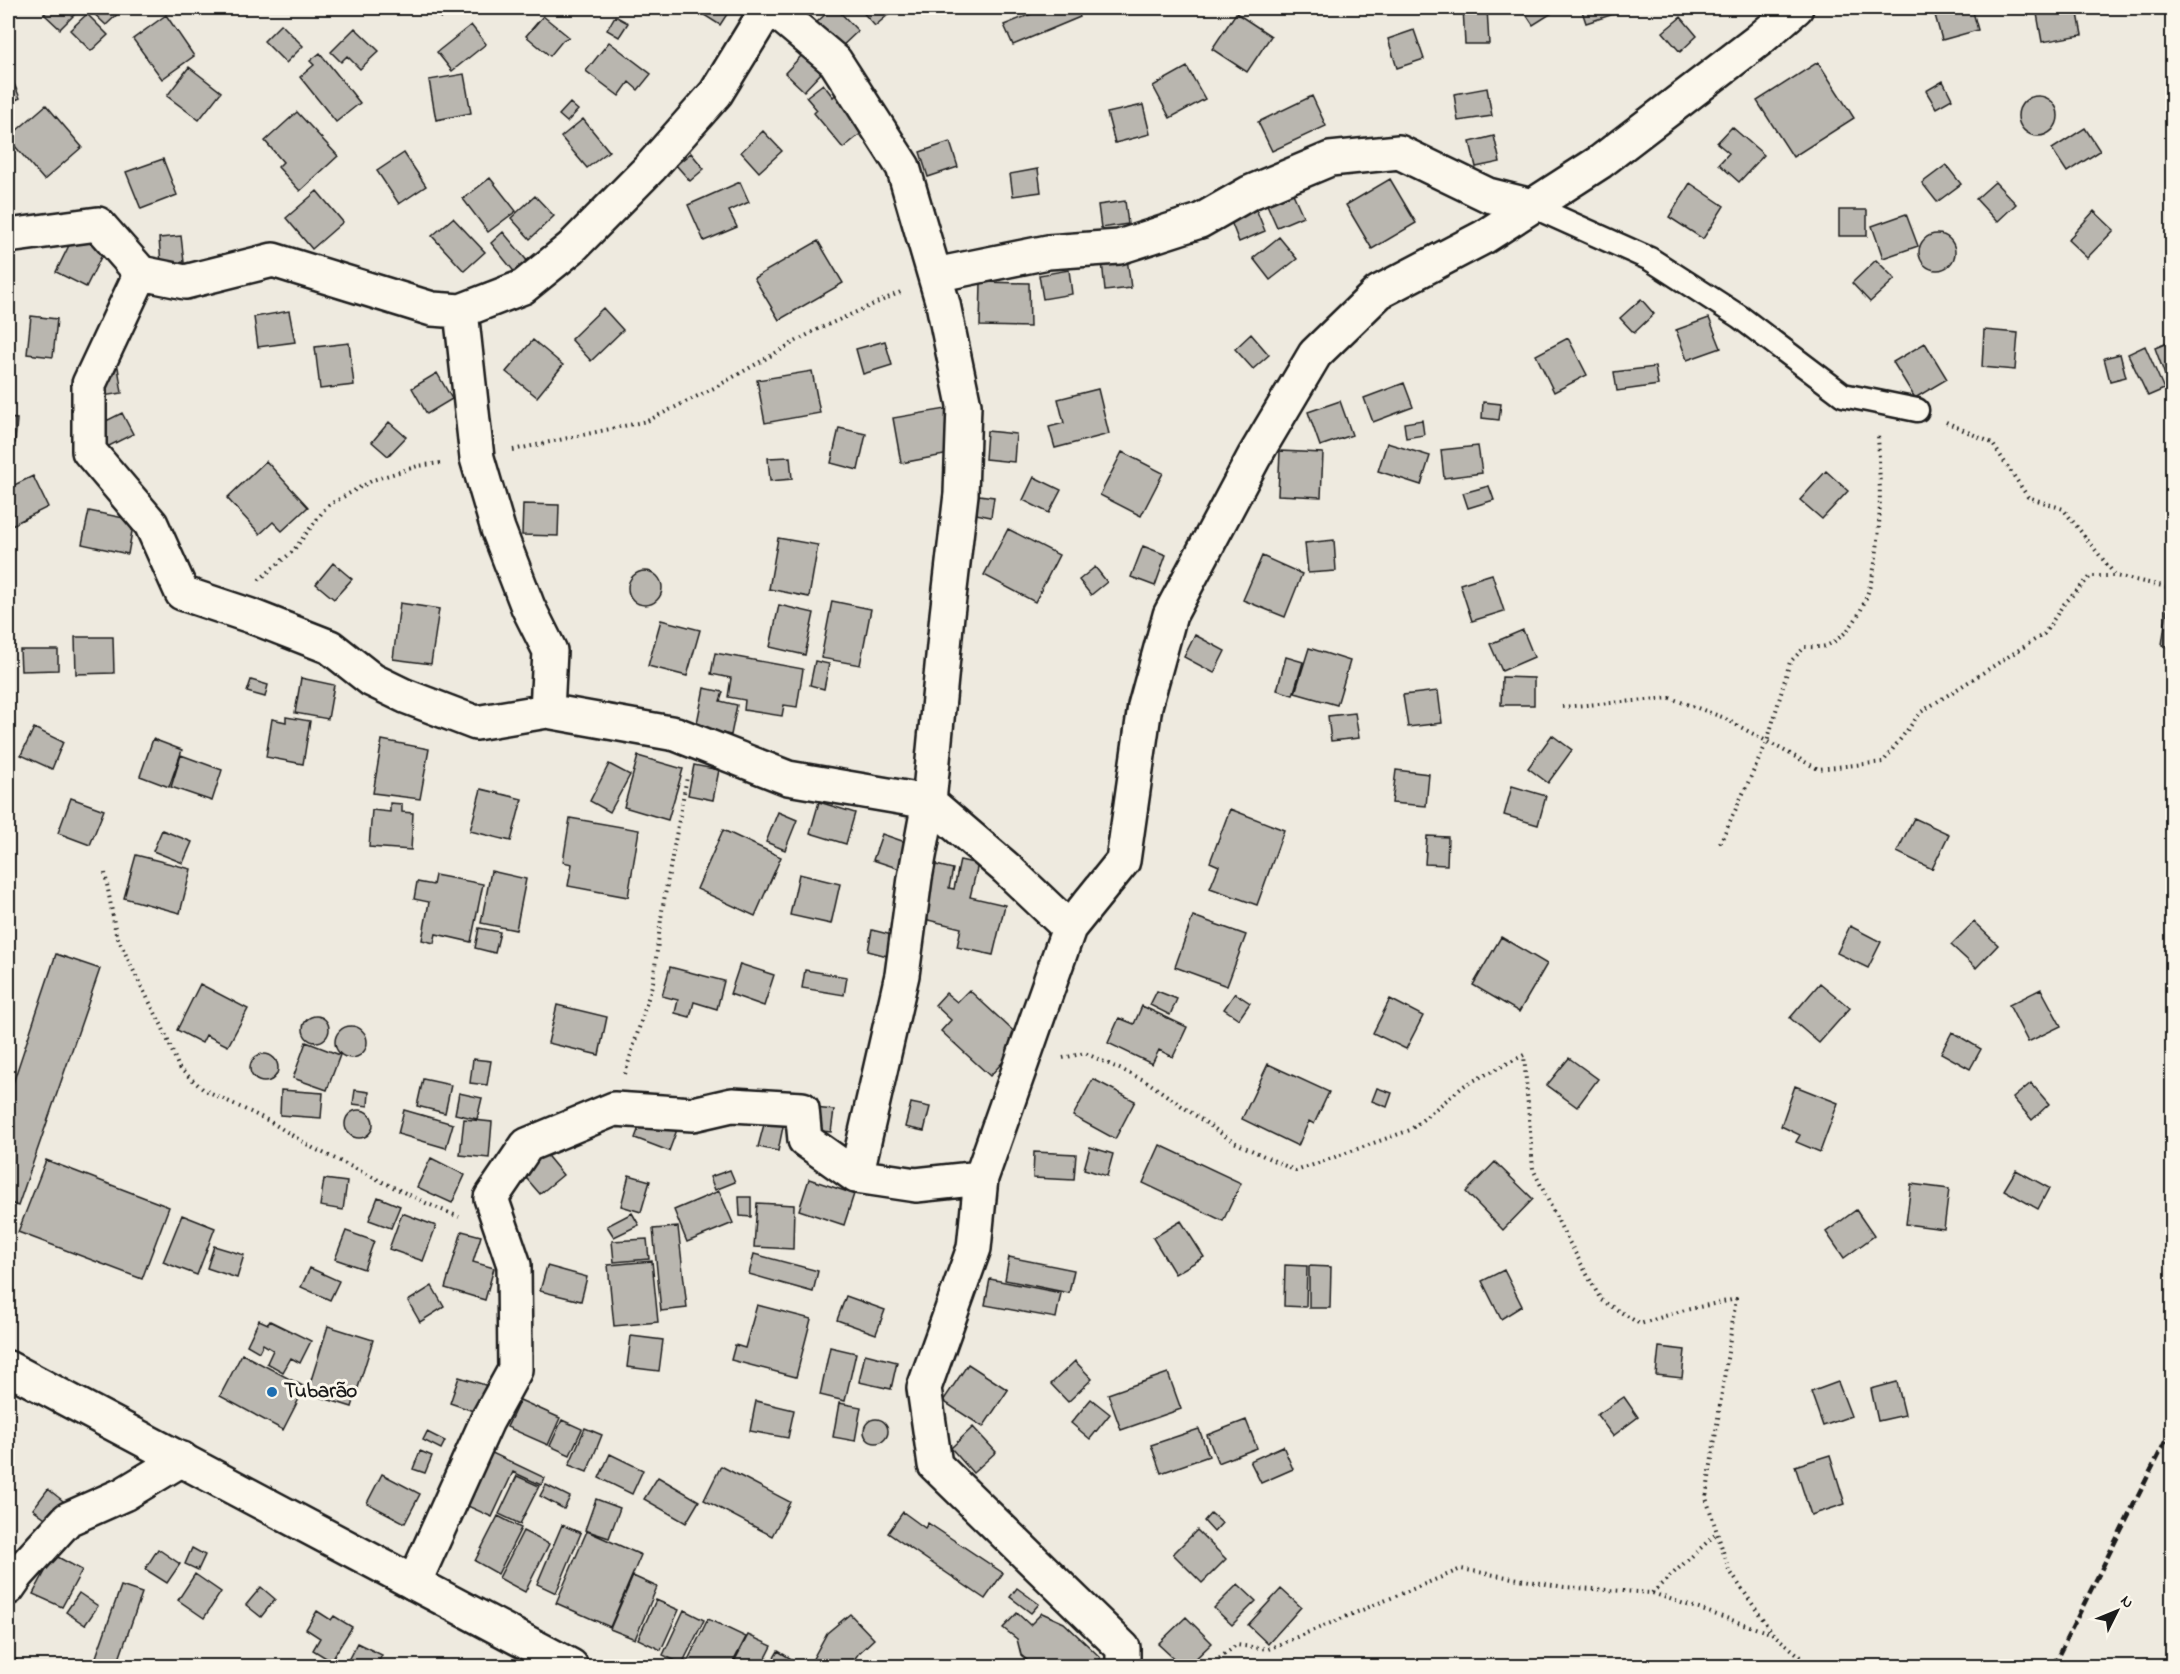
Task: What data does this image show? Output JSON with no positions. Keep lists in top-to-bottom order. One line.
{"places":["Tubarão"],"north":"top right"}
